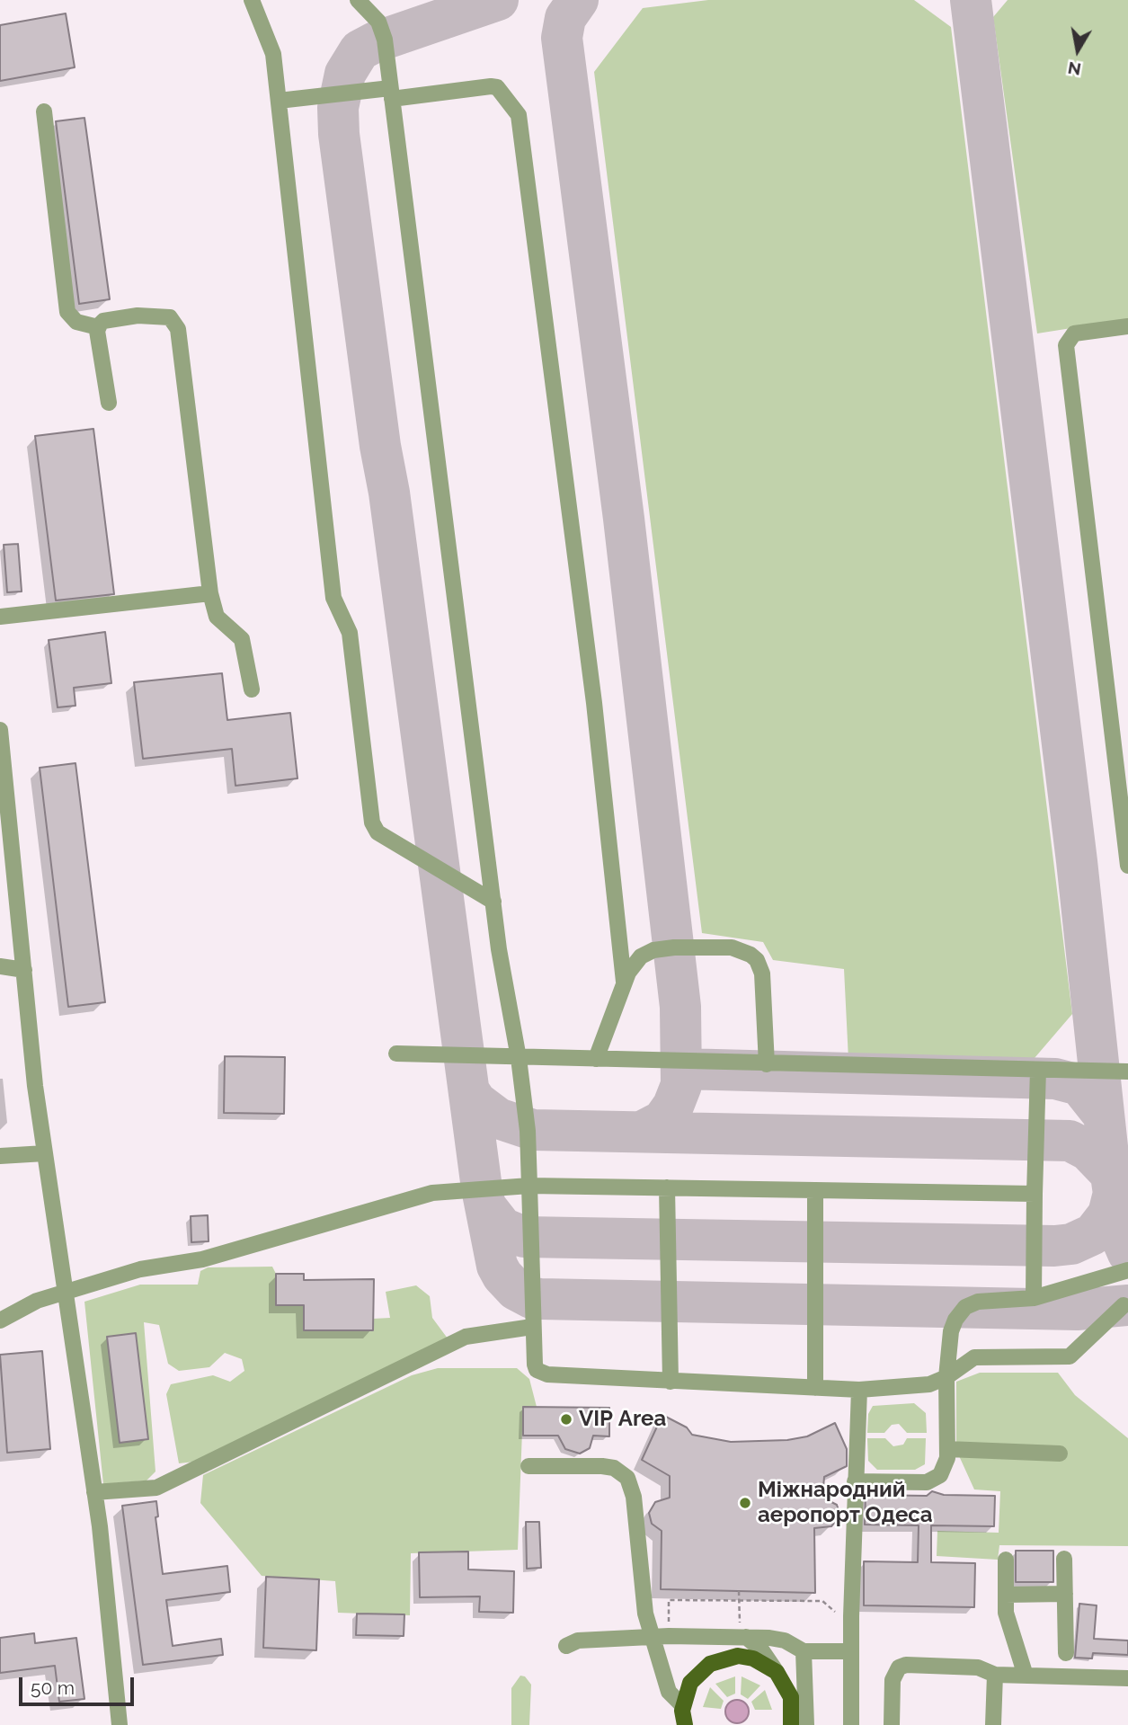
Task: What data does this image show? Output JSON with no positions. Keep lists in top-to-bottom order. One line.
{"places":["VIP Area","Міжнародний аеропорт Одеса"],"scale_bar":"50 m","north":"bottom"}
